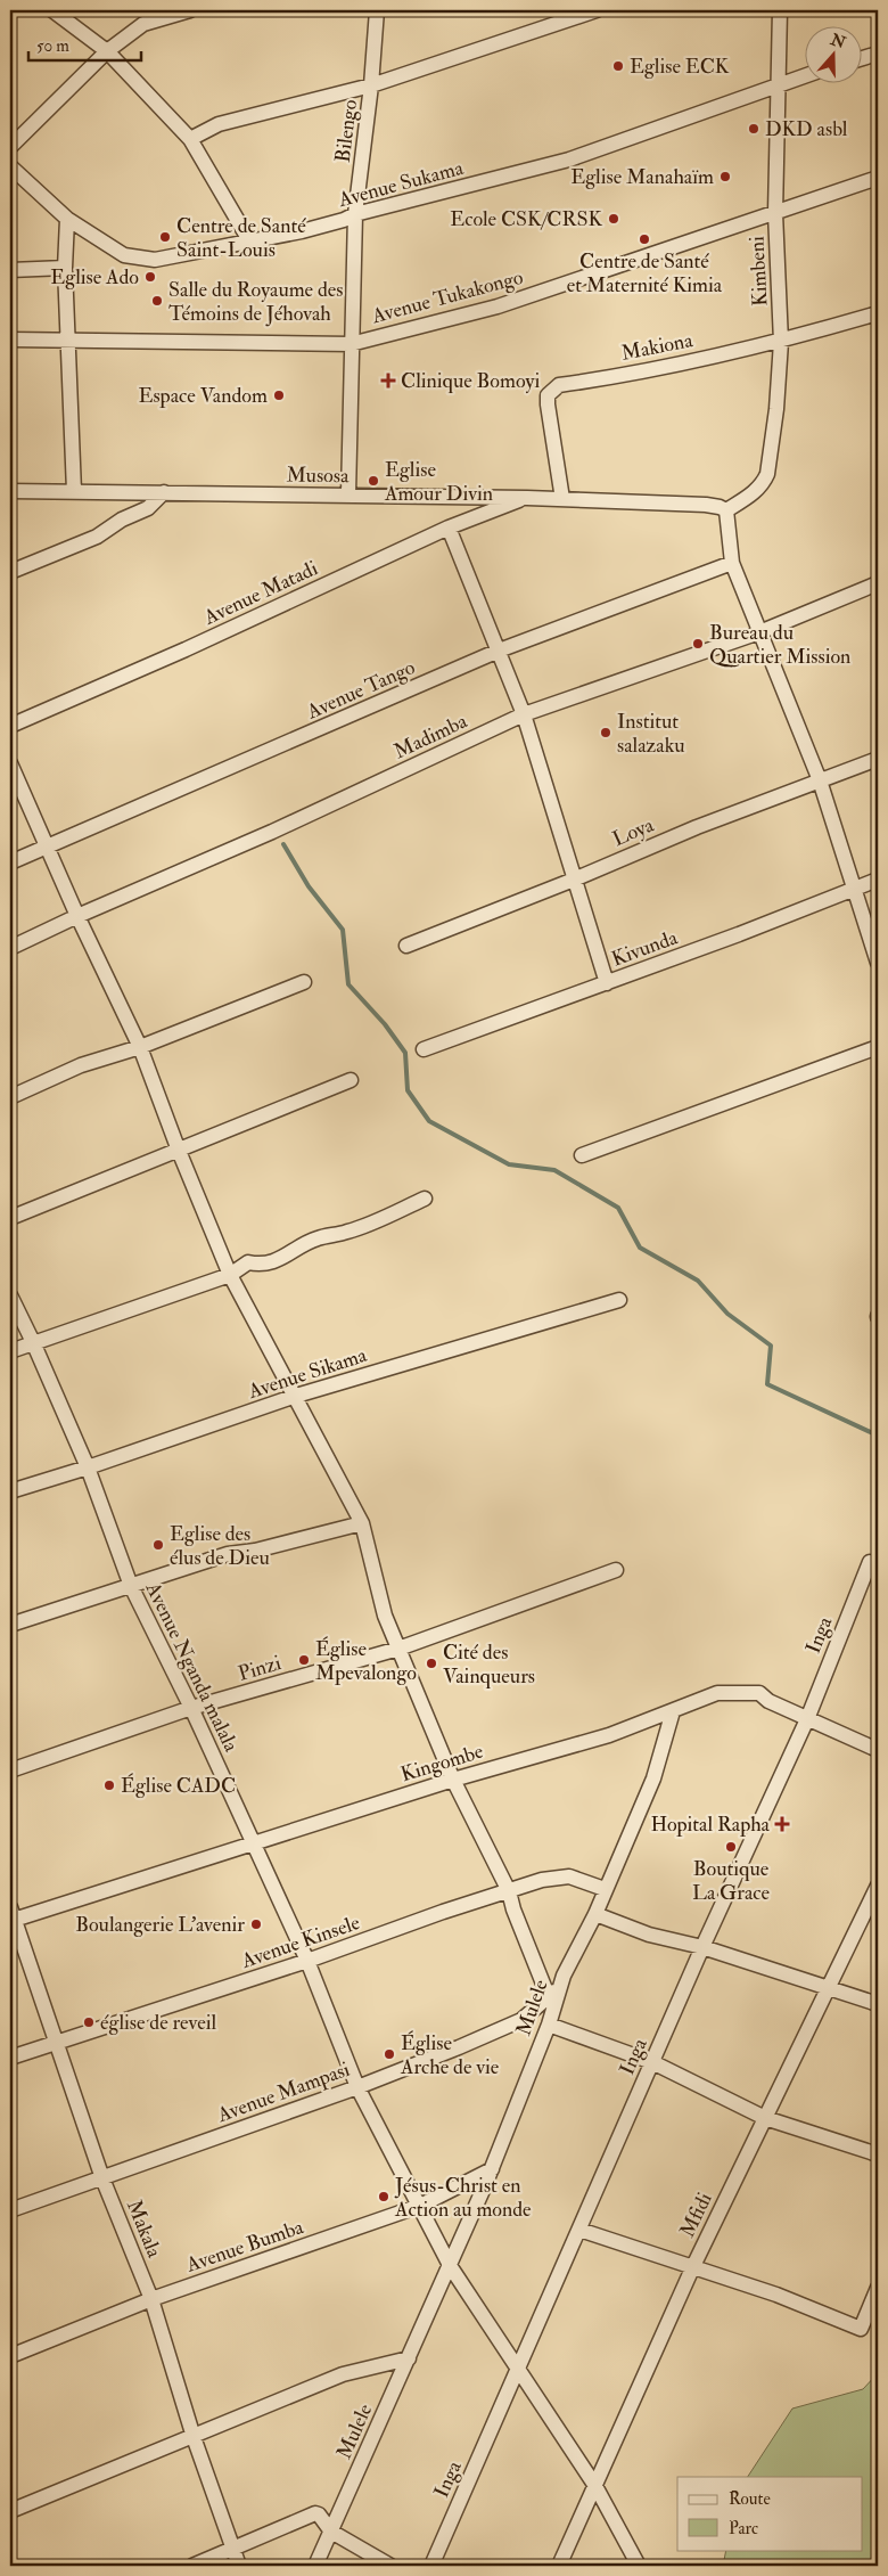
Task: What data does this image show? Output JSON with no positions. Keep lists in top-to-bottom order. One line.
{"streets":{"street":["Bilengo","Avenue Sukama","Kimbeni","Avenue Tukakongo","Makiona","Musosa","Avenue Matadi","Avenue Tango","Madimba","Loya","Kivunda","Avenue Sikama","Inga","Avenue Nganda malala","Pinzi","Kingombe","Avenue Kinsele","Mulele","Avenue Mampasi","Mfidi","Makala","Avenue Bumba"]},"crossings":[["Bilengo","Avenue Sukama"],["Bilengo","Avenue Tukakongo"],["Bilengo","Musosa"],["Avenue Sukama","Kimbeni"],["Kimbeni","Avenue Tukakongo"],["Kimbeni","Makiona"],["Kimbeni","Musosa"],["Makiona","Musosa"],["Musosa","Avenue Matadi"],["Avenue Sikama","Avenue Nganda malala"],["Inga","Avenue Nganda malala"],["Inga","Kingombe"],["Avenue Nganda malala","Pinzi"],["Avenue Nganda malala","Kingombe"],["Avenue Nganda malala","Avenue Kinsele"],["Avenue Nganda malala","Mulele"],["Avenue Nganda malala","Avenue Mampasi"],["Avenue Nganda malala","Mfidi"],["Avenue Nganda malala","Avenue Bumba"],["Kingombe","Mulele"],["Kingombe","Makala"],["Avenue Kinsele","Mulele"],["Avenue Kinsele","Makala"],["Mulele","Avenue Mampasi"],["Mulele","Avenue Bumba"],["Avenue Mampasi","Makala"],["Makala","Avenue Bumba"]],"places":{"other":["Eglise ECK","DKD asbl","Eglise Manahaïm","Ecole CSK/CRSK","Centre de Santé Saint-Louis","Centre de Santé et Maternité Kimia","Eglise Ado","Salle du Royaume des Témoins de Jéhovah","Espace Vandom","Eglise Amour Divin","Bureau du Quartier Mission","Institut salazaku","Eglise des élus de Dieu","Église Mpevalongo","Cité des Vainqueurs","Église CADC","Boutique La Grace","Boulangerie L'avenir","église de reveil","Église Arche de vie","Jésus-Christ en Action au monde"],"health":["Clinique Bomoyi","Hopital Rapha"]},"legend":["Route","Parc"],"scale_bar":"50 m","north":"top"}
